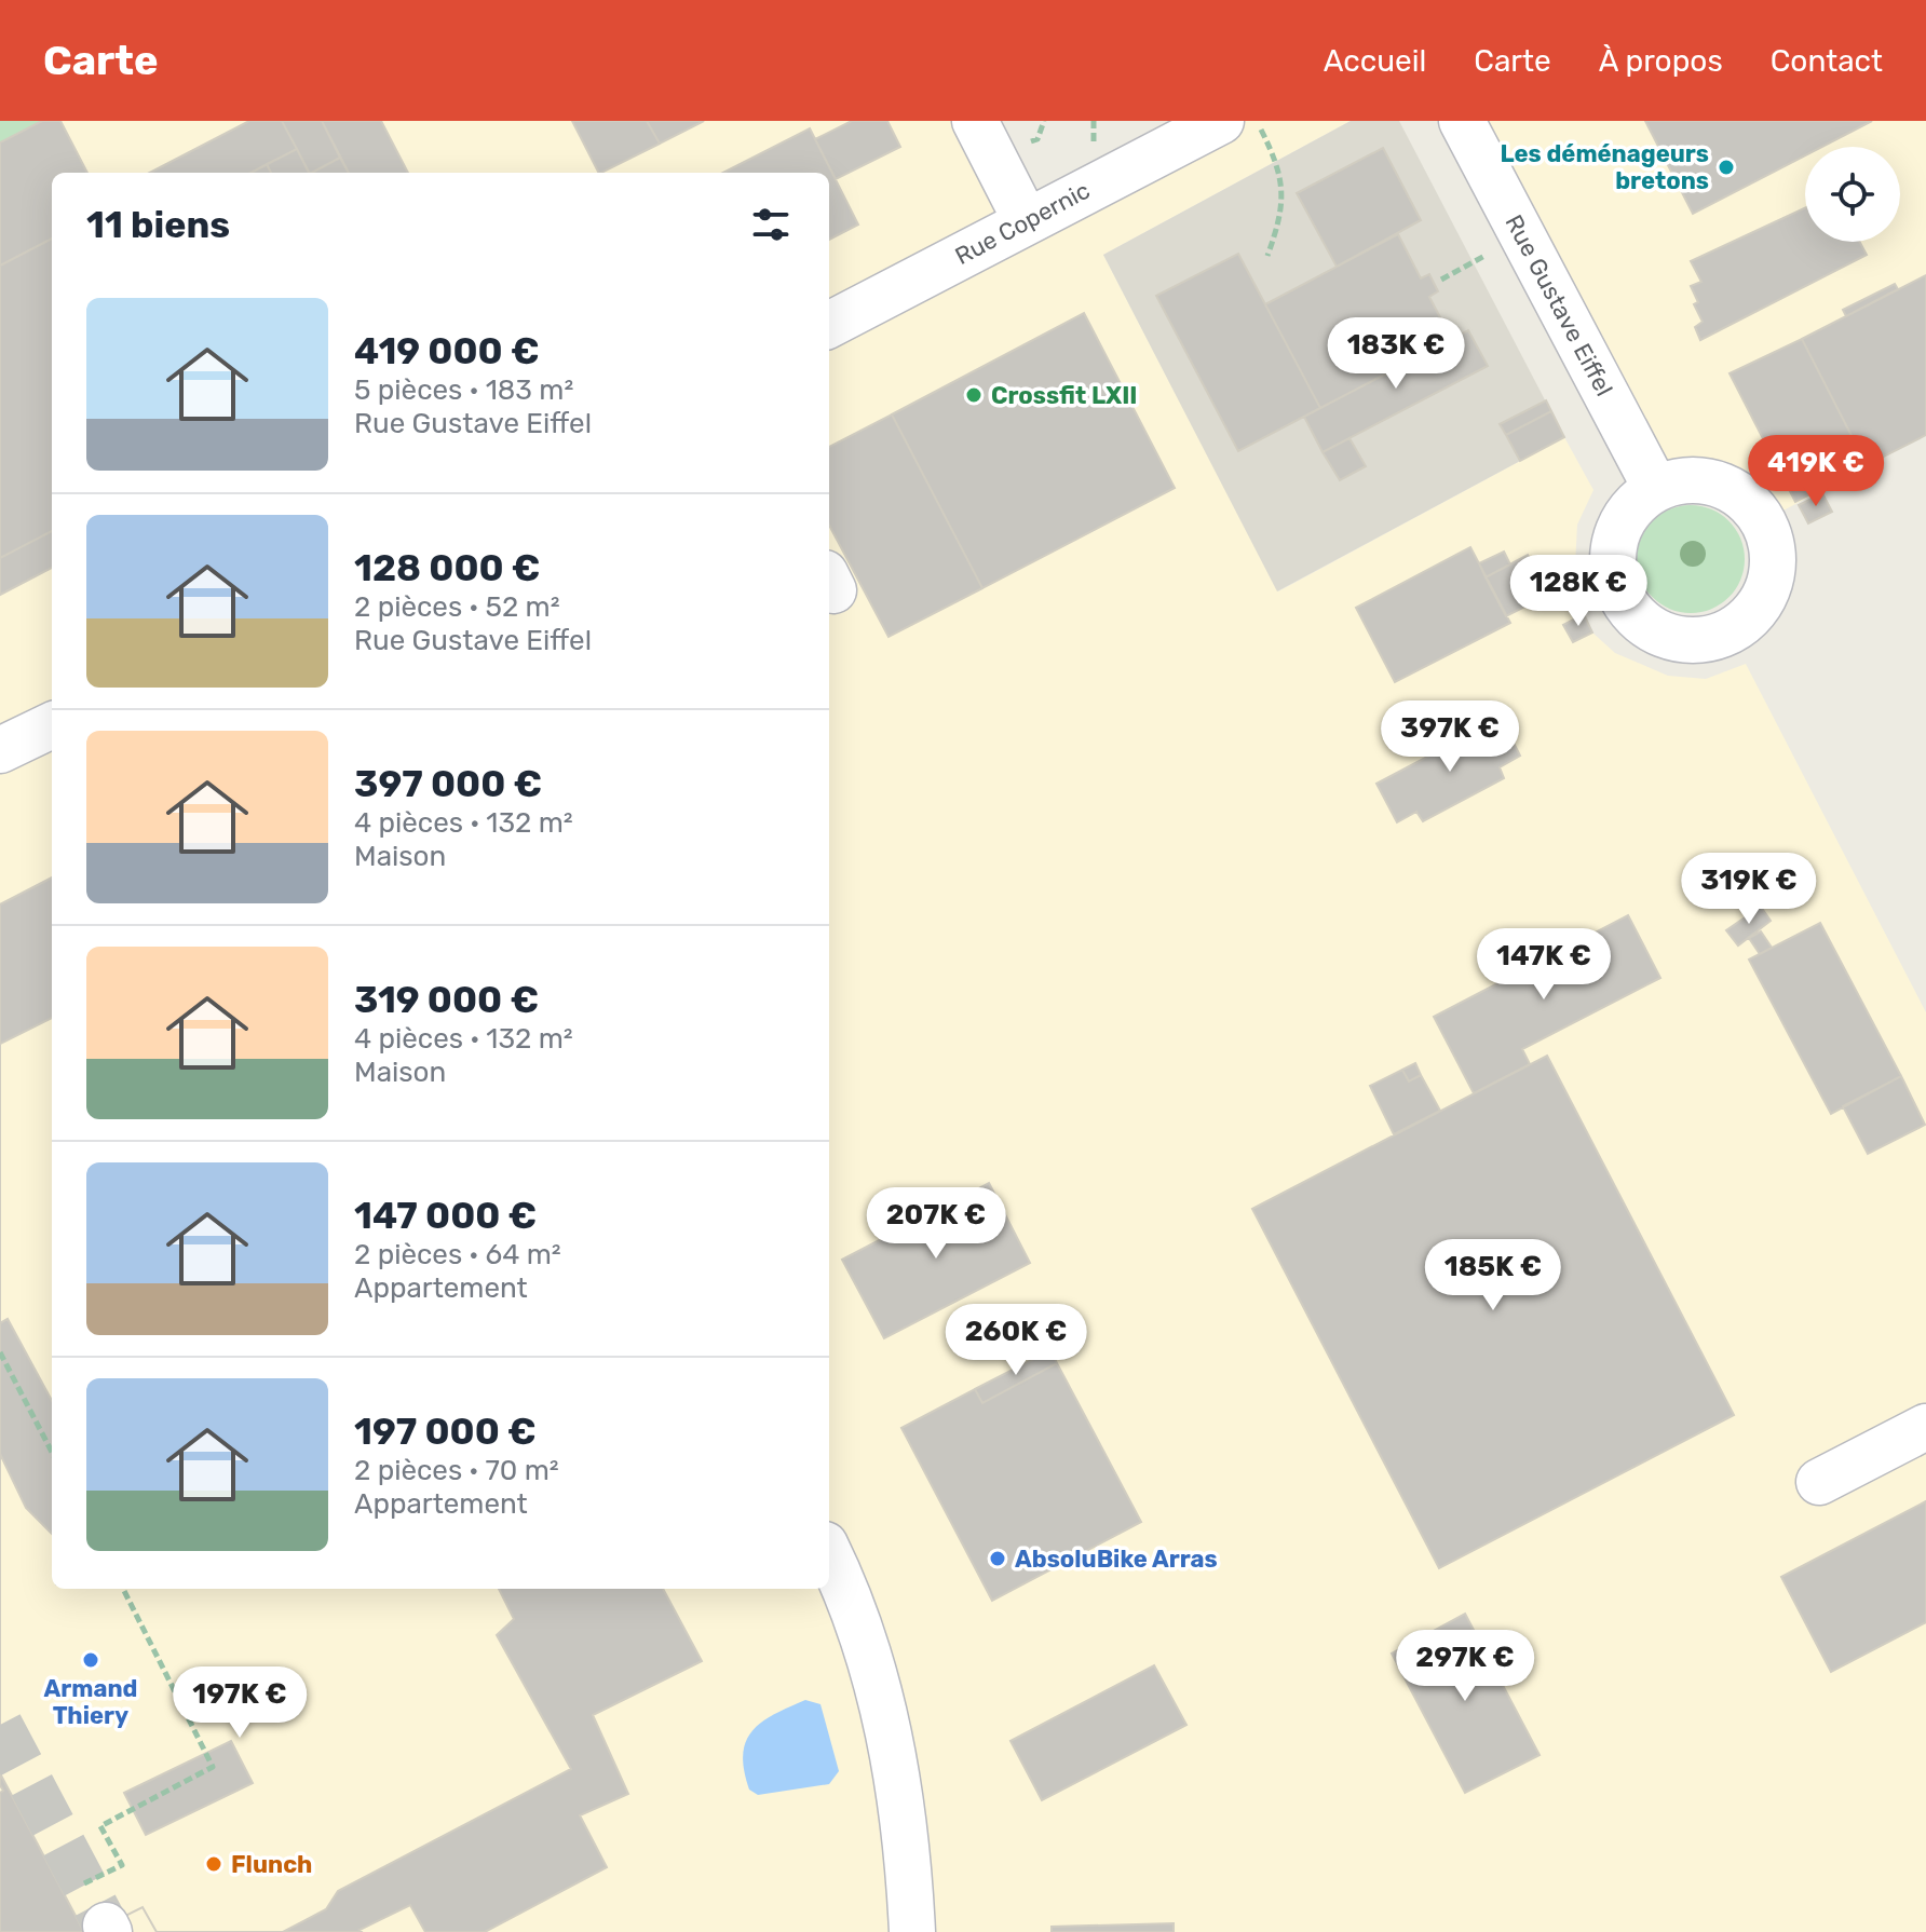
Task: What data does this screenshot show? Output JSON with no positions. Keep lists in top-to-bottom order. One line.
{"streets":{"street":["Rue Copernic","Rue Gustave Eiffel"]},"places":["Les déménageurs bretons","Crossfit LXII","AbsoluBike Arras","Armand Thiery","Flunch"],"page":{"header":"Carte","nav":["Accueil","Carte","À propos","Contact"],"heading":"11 biens","list":[{"name":"419 000 €","note":"5 pièces · 183 m² · Rue Gustave Eiffel"},{"name":"128 000 €","note":"2 pièces · 52 m² · Rue Gustave Eiffel"},{"name":"397 000 €","note":"4 pièces · 132 m² · Maison"},{"name":"319 000 €","note":"4 pièces · 132 m² · Maison"},{"name":"147 000 €","note":"2 pièces · 64 m² · Appartement"},{"name":"197 000 €","note":"2 pièces · 70 m² · Appartement"}],"price":["183K €","419K €","128K €","397K €","319K €","147K €","207K €","185K €","260K €","297K €","197K €"]}}
